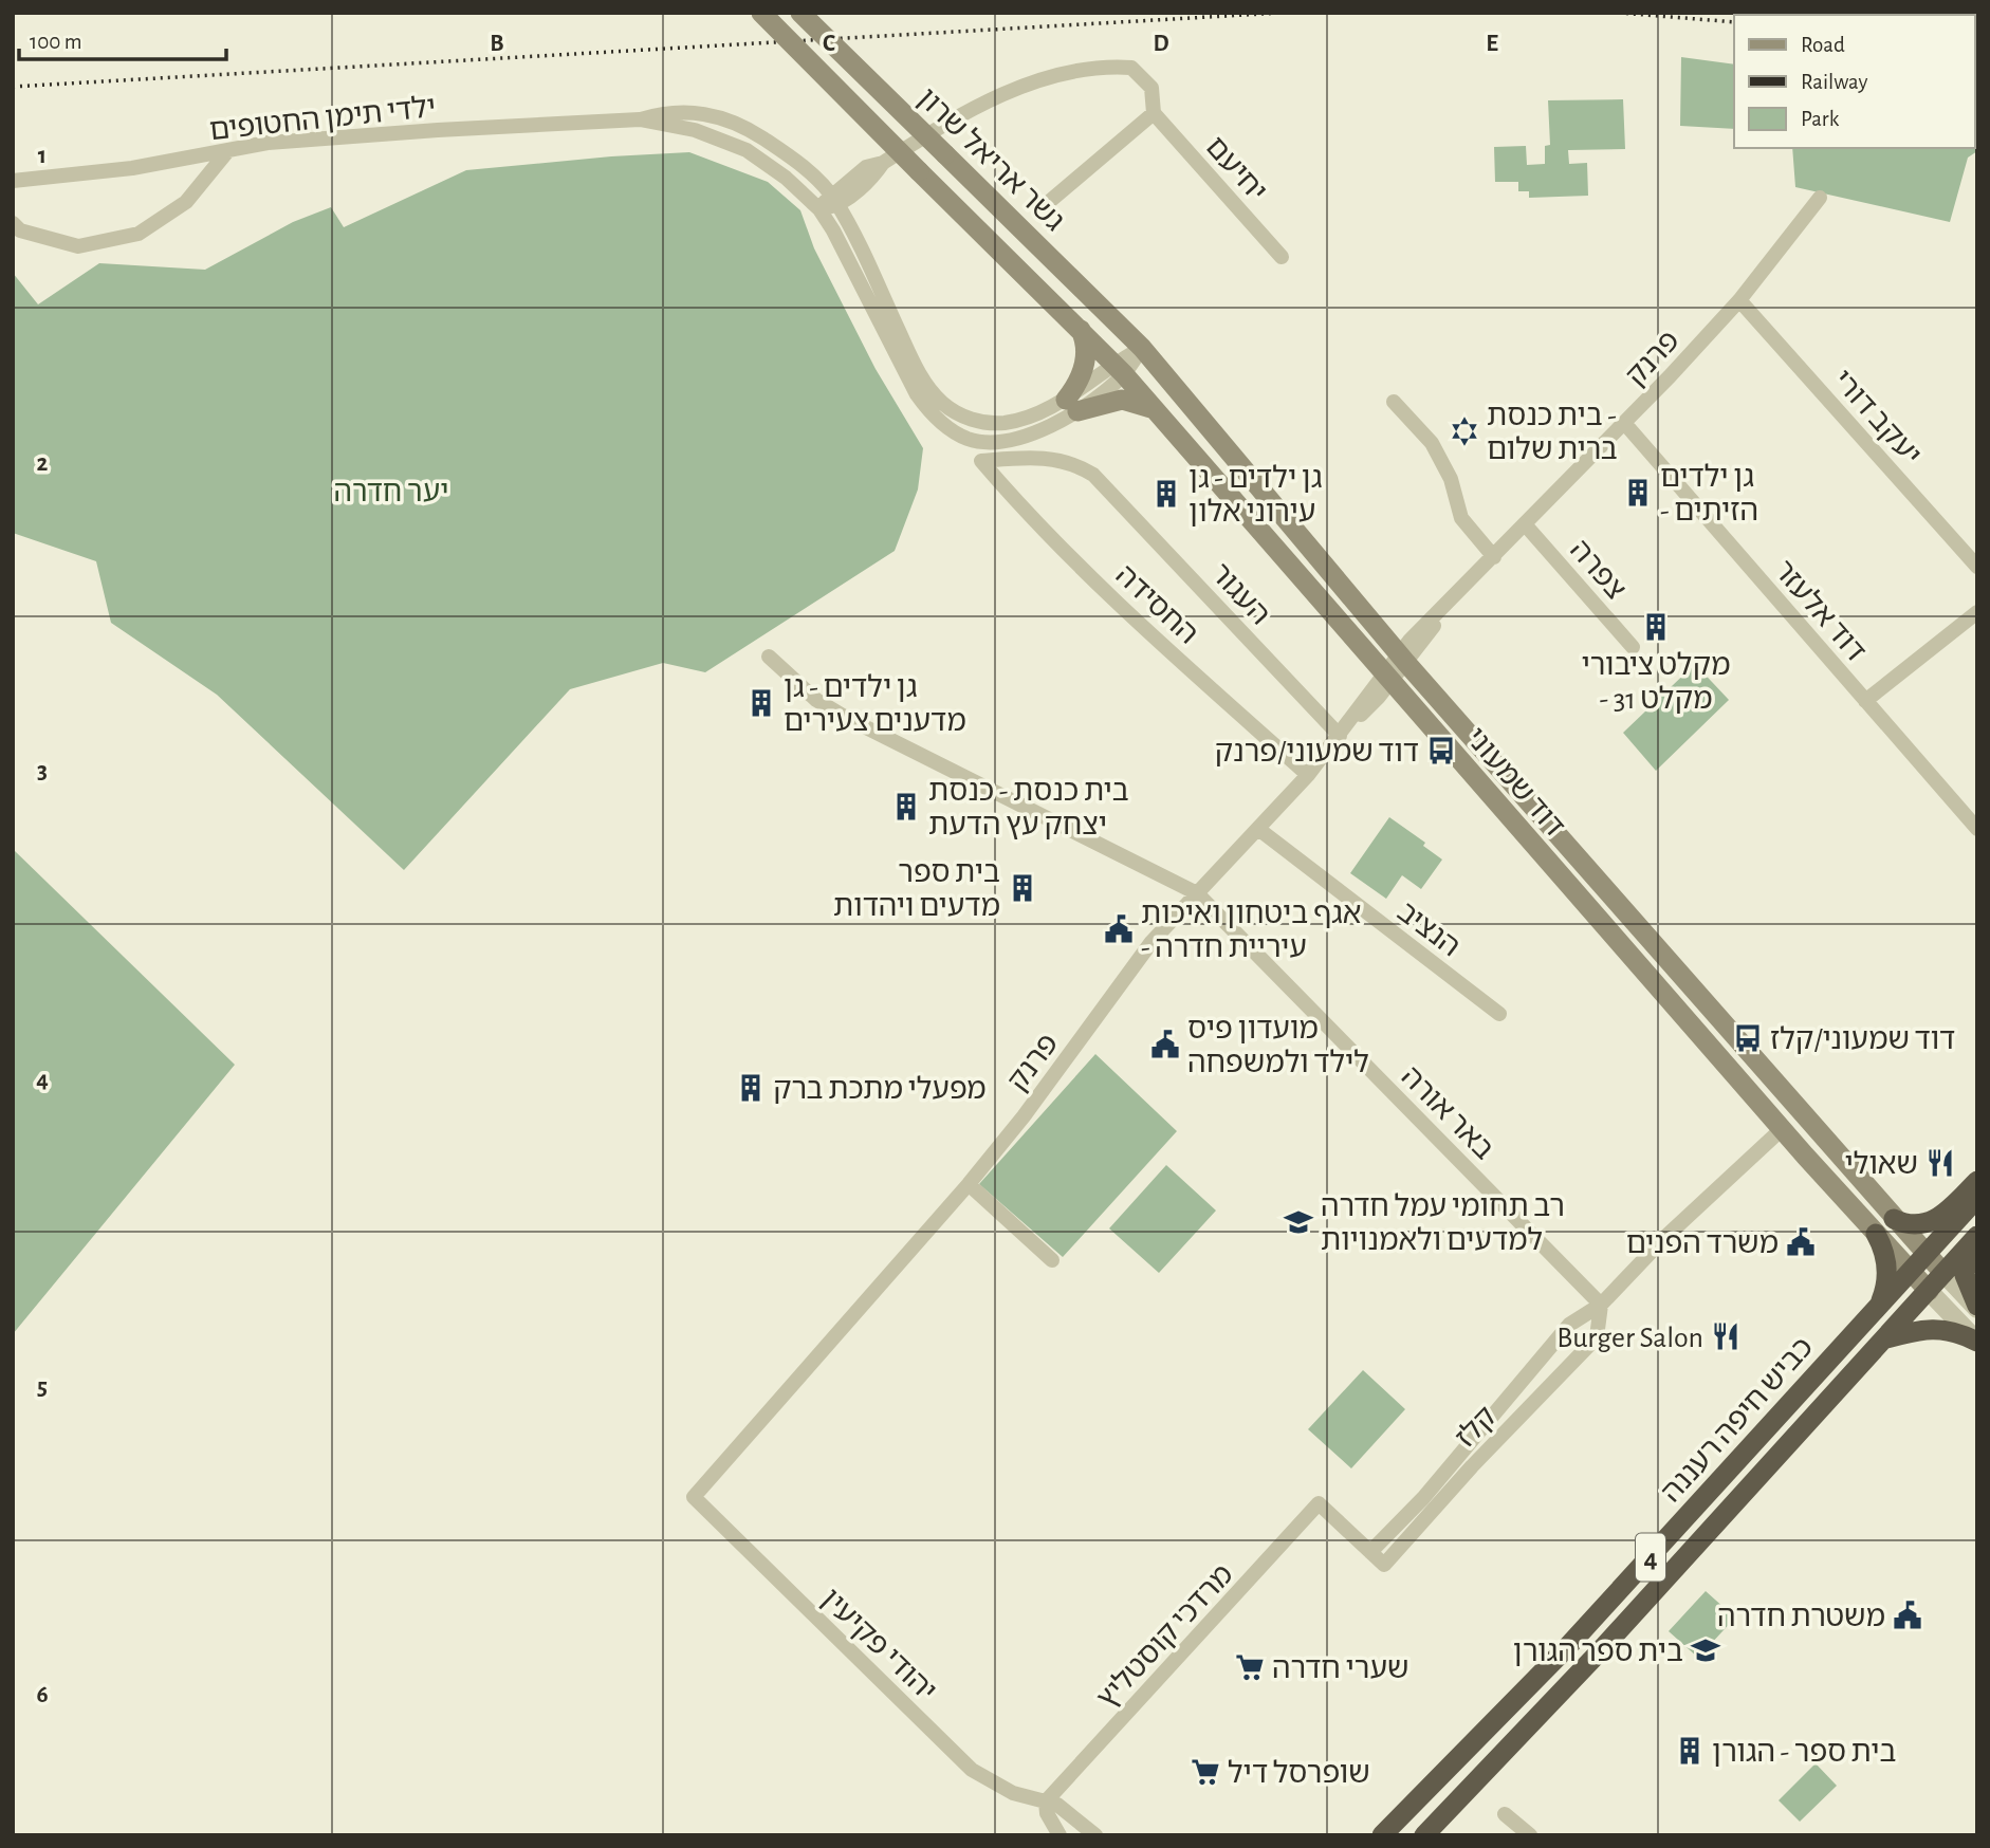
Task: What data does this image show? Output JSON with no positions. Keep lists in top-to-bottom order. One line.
{"streets":{"highway":["כביש חיפה רעננה","4"],"main road":["גשר אריאל שרון","דוד שמעוני"],"street":["ילדי תימן החטופים","יחיעם","פרנק","יעקב דורי","צפרה","העגור","החסידה","דוד אלעזר","הנציב","באר אורה","קלז","מרדכי קוסטליץ","יהודי פקיעין"]},"crossings":[["ילדי תימן החטופים","גשר אריאל שרון"],["ילדי תימן החטופים","דוד שמעוני"],["גשר אריאל שרון","דוד שמעוני"],["פרנק","יעקב דורי"],["פרנק","צפרה"],["פרנק","העגור"],["פרנק","החסידה"],["פרנק","דוד אלעזר"],["פרנק","דוד שמעוני"],["פרנק","הנציב"],["פרנק","באר אורה"],["פרנק","יהודי פקיעין"],["העגור","החסידה"],["דוד שמעוני","כביש חיפה רעננה"],["דוד שמעוני","קלז"],["באר אורה","קלז"],["קלז","מרדכי קוסטליץ"],["מרדכי קוסטליץ","יהודי פקיעין"]],"parks":["יער חדרה"],"places":{"synagogue":["בית כנסת - ברית שלום"],"building":["גן ילדים - הזיתים","גן ילדים - גן עירוני אלון","מקלט ציבורי - מקלט 31","גן ילדים - גן מדענים צעירים","בית כנסת - כנסת יצחק עץ הדעת","בית ספר מדעים ויהדות","מפעלי מתכת ברק","בית ספר - הגורן"],"bus stop":["דוד שמעוני/פרנק","דוד שמעוני/קלז"],"public building":["אגף ביטחון ואיכות - עיריית חדרה","מועדון פיס לילד ולמשפחה","משרד הפנים","משטרת חדרה"],"restaurant":["שאולי","Burger Salon"],"school or university":["רב תחומי עמל חדרה למדעים ולאמנויות","בית ספר הגורן"],"supermarket":["שערי חדרה","שופרסל דיל"]},"legend":["Road","Railway","Park"],"scale_bar":"100 m","grid":{"columns":["B","C","D","E"],"rows":["1","2","3","4","5","6"]}}
